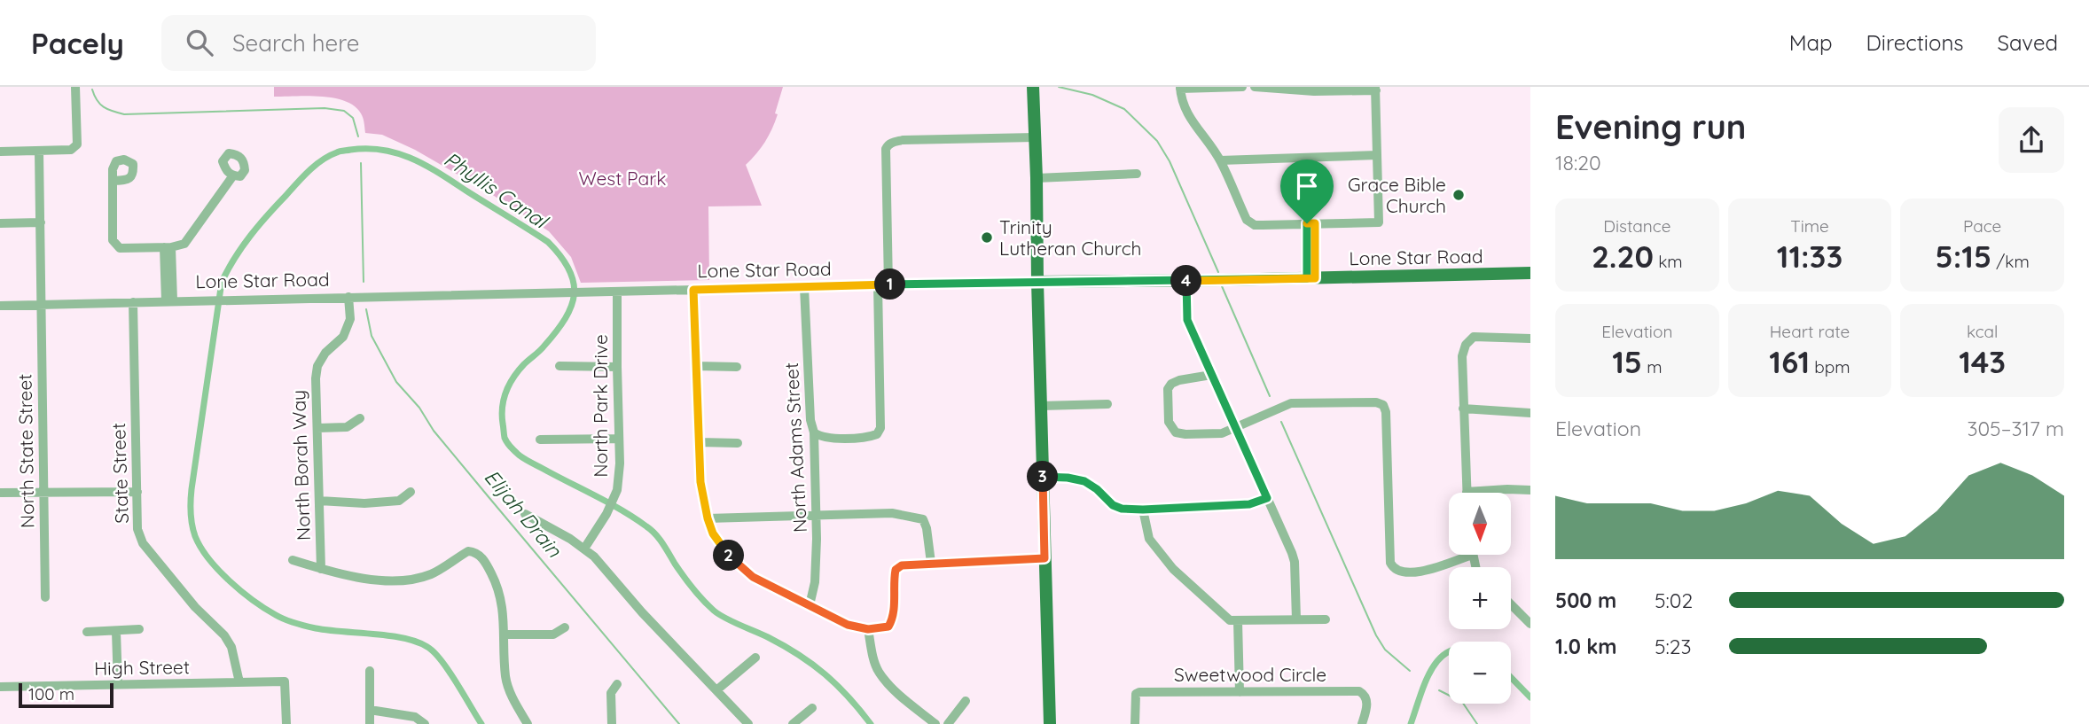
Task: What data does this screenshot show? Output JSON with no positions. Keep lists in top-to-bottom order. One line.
{"streets":{"main road":["Lone Star Road"],"street":["North Park Drive","North Adams Street","North State Street","North Borah Way","State Street","High Street","Sweetwood Circle"]},"crossings":[["Lone Star Road","North Park Drive"],["Lone Star Road","North Adams Street"],["Lone Star Road","North State Street"],["Lone Star Road","North Borah Way"],["Lone Star Road","State Street"],["State Street","High Street"]],"water":["Phyllis Canal","Elijah Drain"],"parks":["West Park"],"places":["Grace Bible Church","Trinity Lutheran Church"],"scale_bar":"100 m","north":"bottom","page":{"header":"Pacely","search":"Search here","nav":["Map","Directions","Saved"],"heading":["Evening run","18:20"],"stats":[["Distance","2.20 km"],["Time","11:33"],["Pace","5:15 /km"],["Elevation","15 m"],["Heart rate","161 bpm"],["kcal","143"]],"pins":["4","1","3","2"],"chart":["Elevation","305–317 m"],"map_buttons":["+","−"],"list":[{"name":"500 m","note":"5:02"},{"name":"1.0 km","note":"5:23"}],"scale":"100 m"}}
